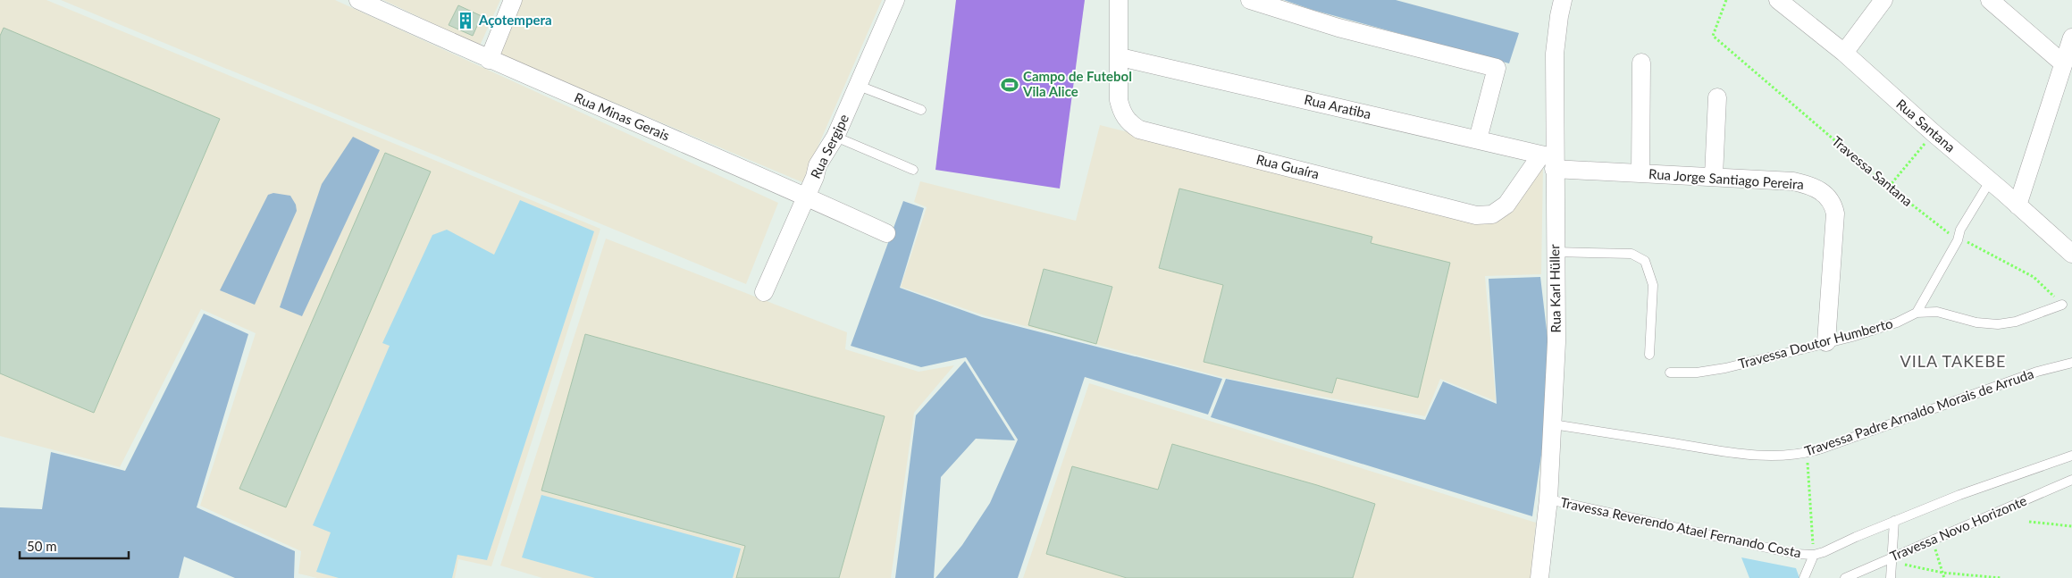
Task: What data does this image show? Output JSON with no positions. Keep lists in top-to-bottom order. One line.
{"streets":{"street":["Rua Aratiba","Rua Minas Gerais","Rua Santana","Rua Sergipe","Rua Guaíra","Rua Jorge Santiago Pereira","Rua Karl Hüller"],"lane":["Travessa Doutor Humberto","Travessa Padre Arnaldo Morais de Arruda","Travessa Reverendo Atael Fernando Costa","Travessa Novo Horizonte"],"path":["Travessa Santana"]},"crossings":[["Rua Aratiba","Rua Guaíra"],["Rua Aratiba","Rua Jorge Santiago Pereira"],["Rua Aratiba","Rua Karl Hüller"],["Rua Minas Gerais","Rua Sergipe"],["Rua Guaíra","Rua Jorge Santiago Pereira"],["Rua Guaíra","Rua Karl Hüller"],["Rua Jorge Santiago Pereira","Rua Karl Hüller"],["Rua Jorge Santiago Pereira","Travessa Doutor Humberto"],["Rua Karl Hüller","Travessa Padre Arnaldo Morais de Arruda"],["Rua Karl Hüller","Travessa Reverendo Atael Fernando Costa"]],"districts":["VILA TAKEBE"],"places":{"building":["Açotempera"],"sports":["Campo de Futebol Vila Alice"]},"scale_bar":"50 m"}
